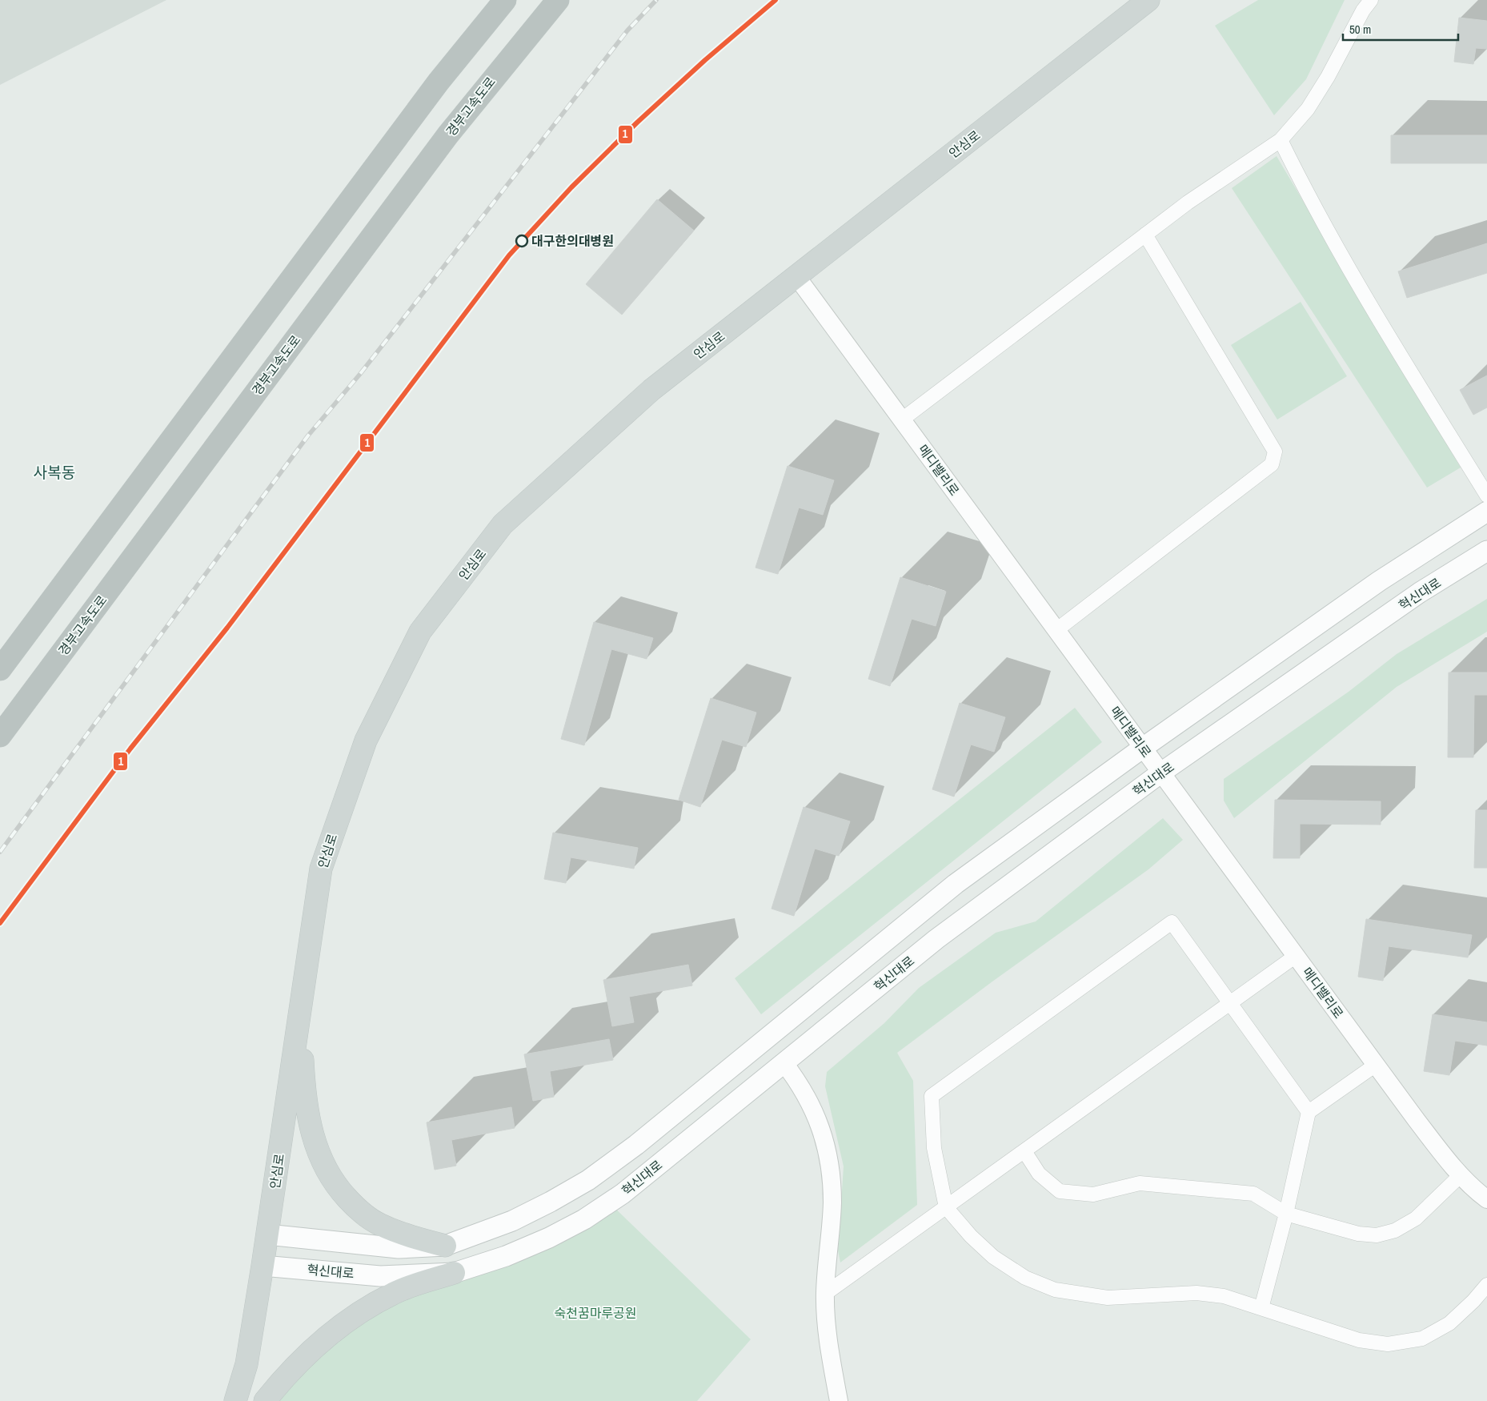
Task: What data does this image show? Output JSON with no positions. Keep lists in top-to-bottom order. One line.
{"streets":{"highway":["경부고속도로"],"main road":["안심로","혁신대로"],"street":["메디밸리로"]},"crossings":[["안심로","메디밸리로"],["안심로","혁신대로"],["메디밸리로","혁신대로"]],"districts":["사복동"],"parks":["숙천꿈마루공원"],"places":["대구한의대병원"],"lines":["transit line 1"],"scale_bar":"50 m"}
